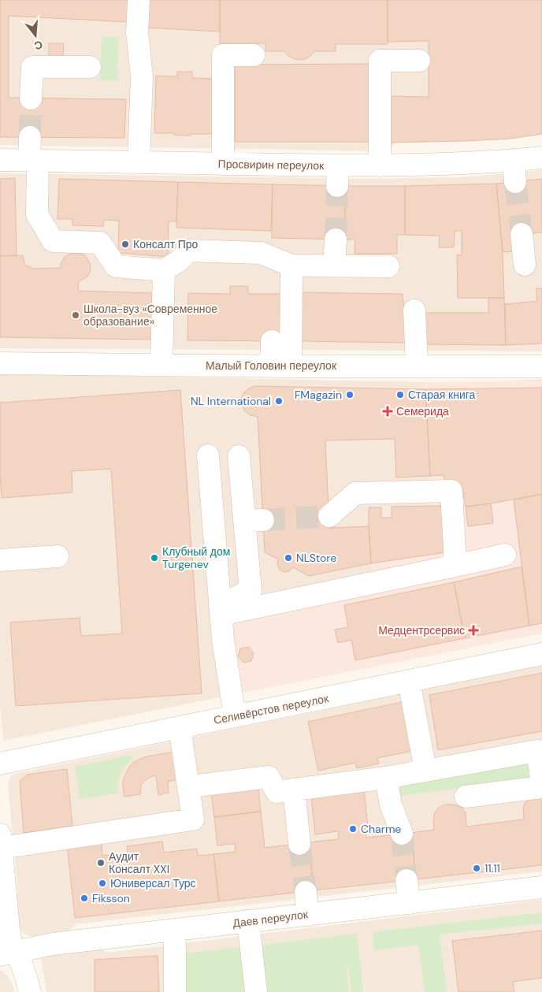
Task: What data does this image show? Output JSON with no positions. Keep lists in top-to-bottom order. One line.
{"streets":{"street":["Просвирин переулок","Малый Головин переулок","Селивёрстов переулок","Даев переулок"]},"places":{"other":["Консалт Про","Школа-вуз «Современное образование»","FMagazin","Старая книга","NL International","Клубный дом Turgenev","NLStore","Charme","Аудит Консалт XXI","11.11","Юниверсал Турс","Fiksson"],"health":["Семерида","Медцентрсервис"]},"north":"bottom"}
